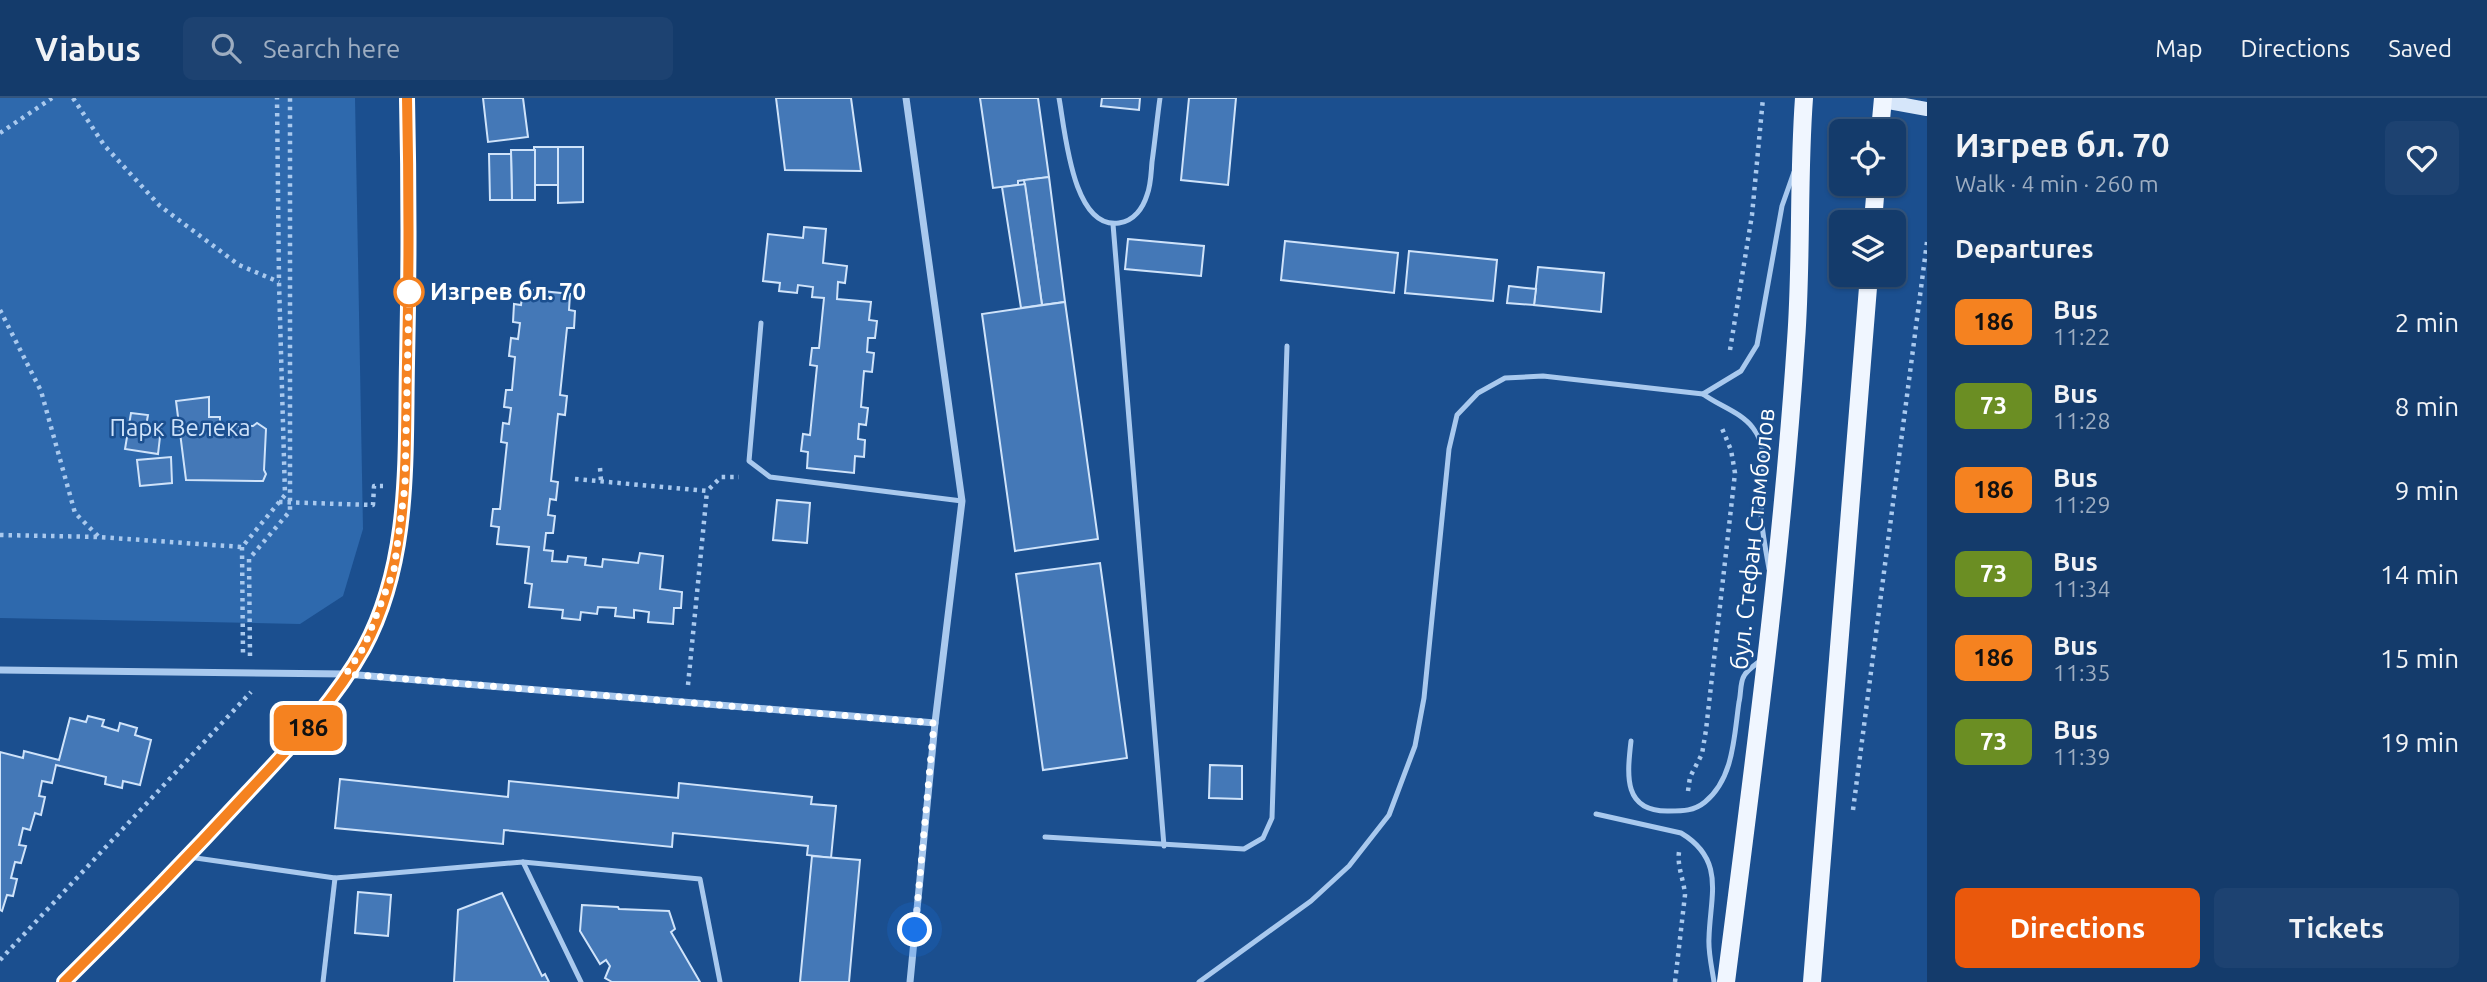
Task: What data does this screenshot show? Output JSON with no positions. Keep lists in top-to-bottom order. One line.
{"streets":{"main road":["бул. Стефан Стамболов"]},"parks":["Парк Велека"],"places":["Изгрев бл. 70"],"lines":["bus line 186"],"page":{"header":"Viabus","search":"Search here","nav":["Map","Directions","Saved"],"on_map":"186","heading":[["Изгрев бл. 70","Walk · 4 min · 260 m"],"Departures"],"list":[{"mark":"186","name":"Bus","note":"11:22","value":"2 min"},{"mark":"73","name":"Bus","note":"11:28","value":"8 min"},{"mark":"186","name":"Bus","note":"11:29","value":"9 min"},{"mark":"73","name":"Bus","note":"11:34","value":"14 min"},{"mark":"186","name":"Bus","note":"11:35","value":"15 min"},{"mark":"73","name":"Bus","note":"11:39","value":"19 min"}],"buttons":["Directions","Tickets"]}}
